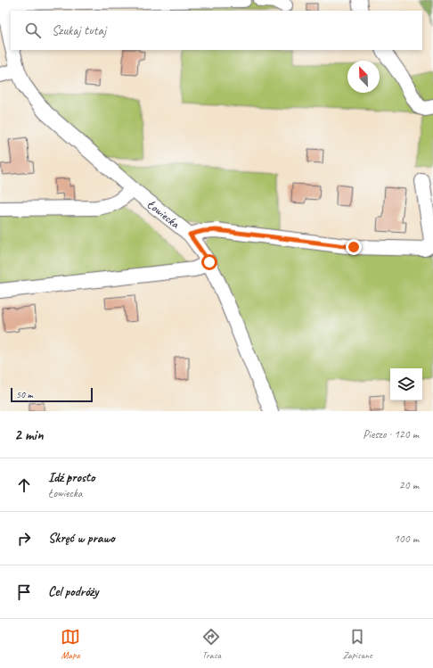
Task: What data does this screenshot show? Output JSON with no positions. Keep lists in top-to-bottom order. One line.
{"streets":{"street":["Łowiecka"]},"scale_bar":"50 m","north":"top left","page":{"search":"Szukaj tutaj","scale":"50 m","heading":["2 min","Pieszo · 120 m"],"list":[["Idź prosto","Łowiecka","20 m"],["Skręć w prawo","100 m"],"Cel podróży"],"nav":["Mapa","Trasa","Zapisane"]}}
